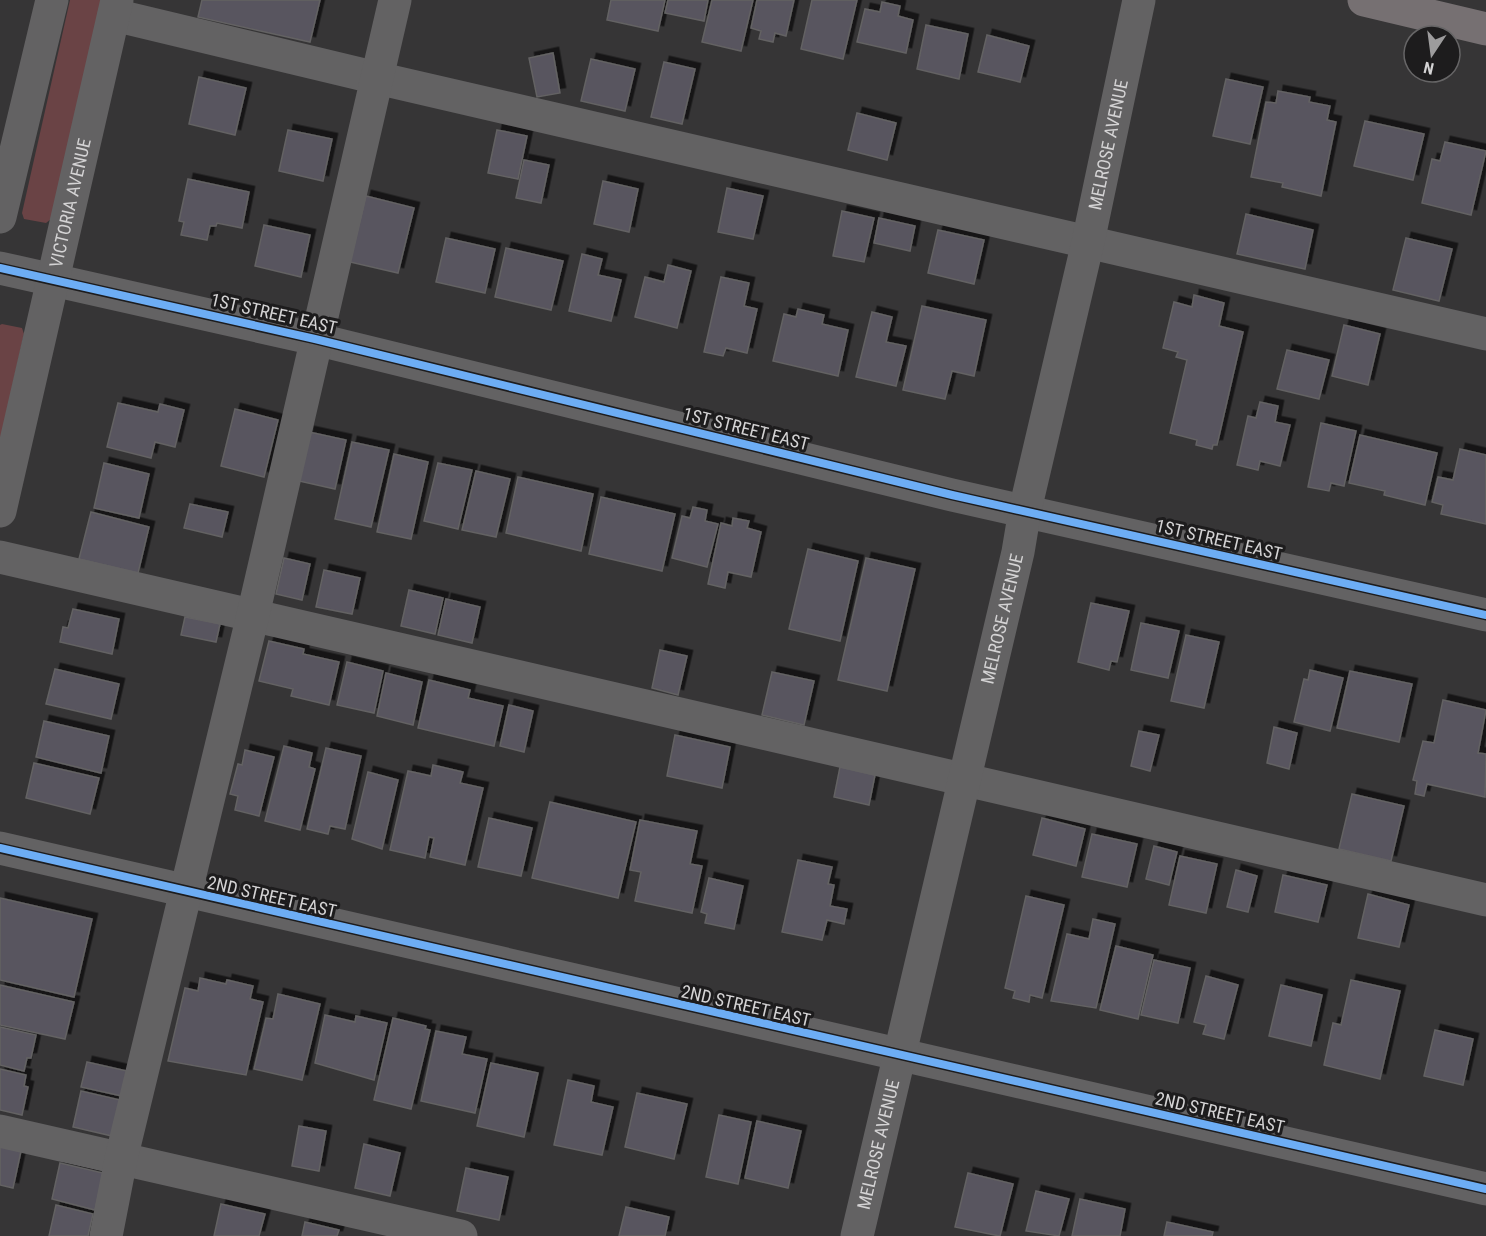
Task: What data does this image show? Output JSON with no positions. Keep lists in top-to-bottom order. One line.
{"streets":{"street":["MELROSE AVENUE","VICTORIA AVENUE","1ST STREET EAST","2ND STREET EAST"]},"crossings":[["MELROSE AVENUE","1ST STREET EAST"],["MELROSE AVENUE","2ND STREET EAST"],["VICTORIA AVENUE","1ST STREET EAST"]],"north":"bottom"}
